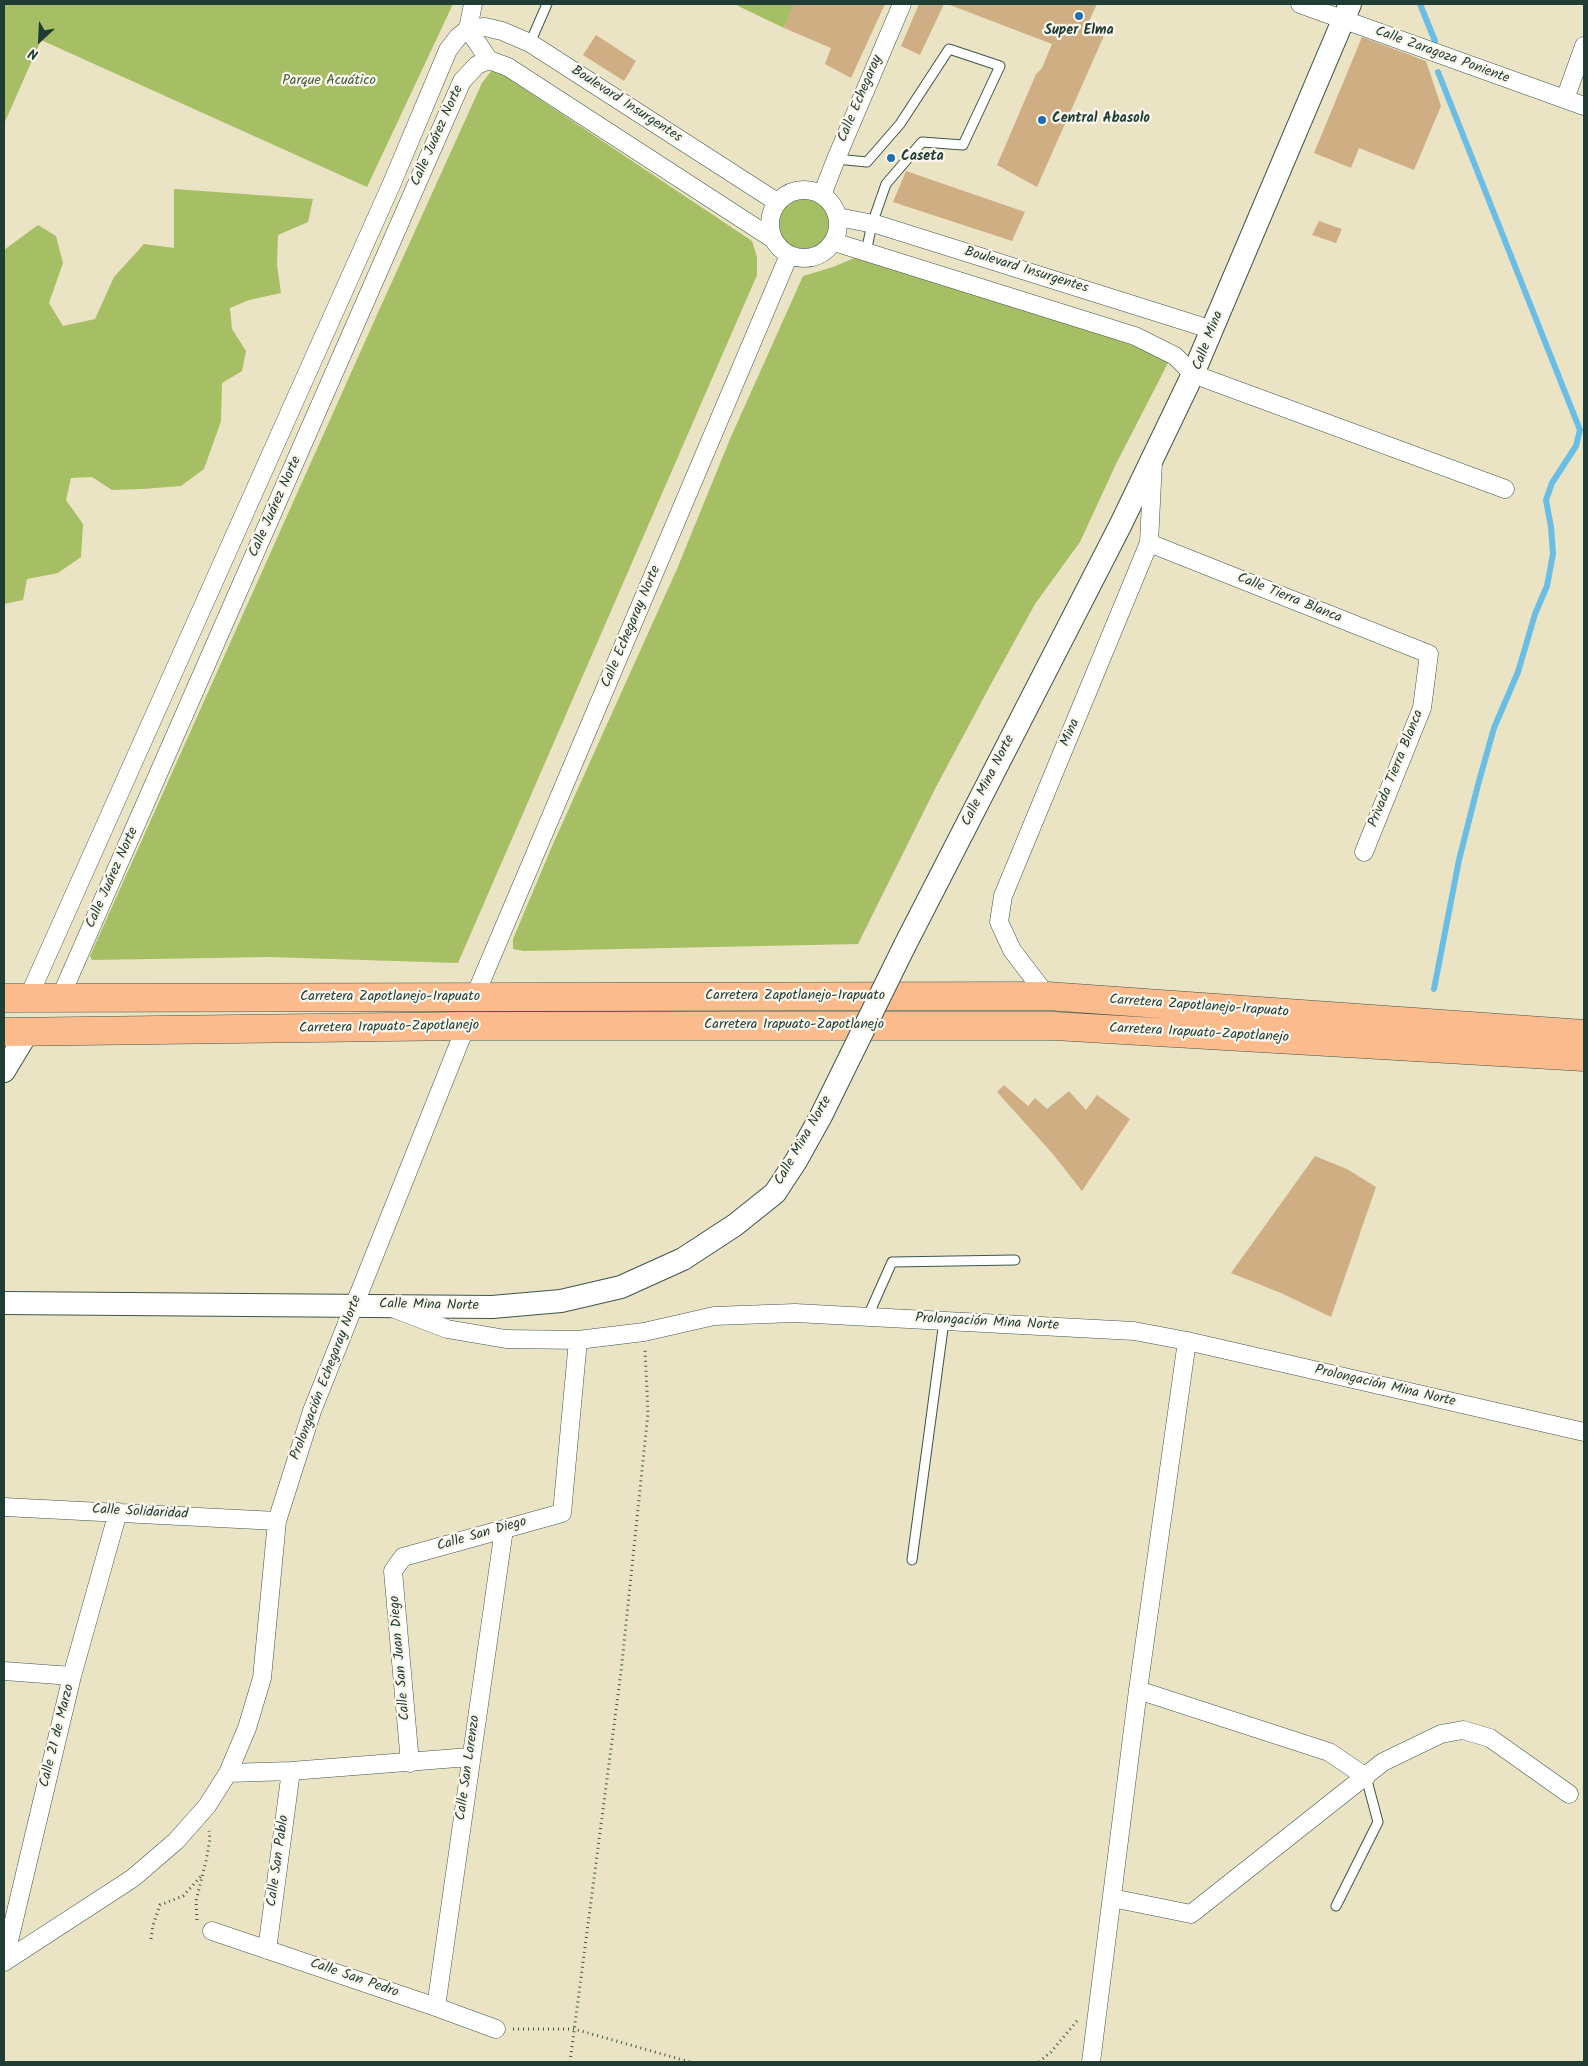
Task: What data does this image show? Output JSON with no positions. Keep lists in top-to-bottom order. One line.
{"streets":{"highway":["Carretera Zapotlanejo-Irapuato","Carretera Irapuato-Zapotlanejo"],"street":["Calle Zaragoza Poniente","Calle Echegaray","Boulevard Insurgentes","Calle Juárez Norte","Calle Mina","Calle Tierra Blanca","Calle Echegaray Norte","Mina","Privada Tierra Blanca","Calle Mina Norte","Prolongación Mina Norte","Prolongación Echegaray Norte","Calle Solidaridad","Calle San Diego","Calle San Juan Diego","Calle 21 de Marzo","Calle San Lorenzo","Calle San Pablo","Calle San Pedro"]},"crossings":[["Calle Zaragoza Poniente","Calle Mina"],["Calle Echegaray","Boulevard Insurgentes"],["Calle Echegaray","Calle Echegaray Norte"],["Boulevard Insurgentes","Calle Juárez Norte"],["Boulevard Insurgentes","Calle Mina"],["Boulevard Insurgentes","Calle Echegaray Norte"],["Calle Juárez Norte","Carretera Zapotlanejo-Irapuato"],["Calle Mina","Calle Mina Norte"],["Calle Tierra Blanca","Mina"],["Calle Tierra Blanca","Privada Tierra Blanca"],["Calle Echegaray Norte","Carretera Zapotlanejo-Irapuato"],["Mina","Calle Mina Norte"],["Mina","Carretera Zapotlanejo-Irapuato"],["Calle Mina Norte","Prolongación Mina Norte"],["Calle Mina Norte","Prolongación Echegaray Norte"],["Carretera Irapuato-Zapotlanejo","Prolongación Echegaray Norte"],["Prolongación Mina Norte","Calle San Diego"],["Prolongación Echegaray Norte","Calle Solidaridad"],["Prolongación Echegaray Norte","Calle 21 de Marzo"],["Calle Solidaridad","Calle 21 de Marzo"],["Calle San Diego","Calle San Juan Diego"],["Calle San Diego","Calle San Lorenzo"],["Calle San Lorenzo","Calle San Pedro"],["Calle San Pablo","Calle San Pedro"]],"parks":["Parque Acuático"],"places":["Super Elma","Central Abasolo","Caseta"],"north":"bottom left"}
